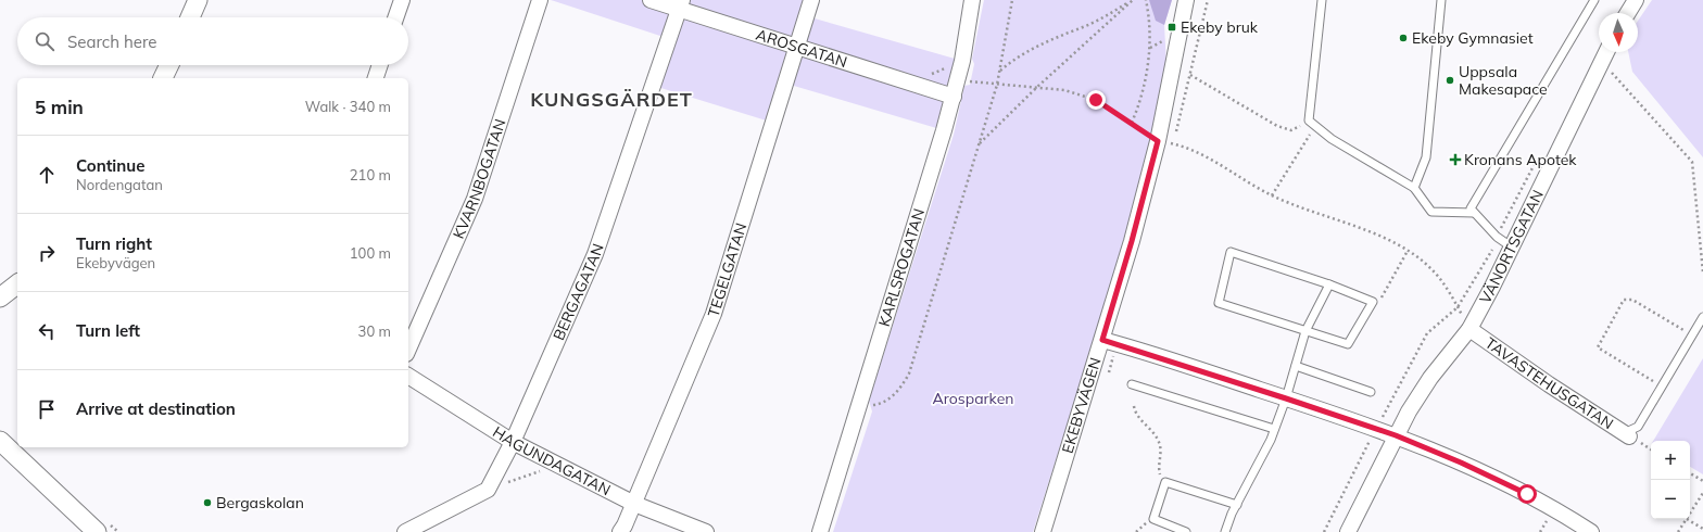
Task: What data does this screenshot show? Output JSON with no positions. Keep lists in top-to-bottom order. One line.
{"streets":{"street":["AROSGATAN","KVARNBOGATAN","VÄNORTSGATAN","KARLSROGATAN","TEGELGATAN","BERGAGATAN","TAVASTEHUSGATAN","EKEBYVÄGEN","HAGUNDAGATAN"]},"crossings":[["AROSGATAN","KARLSROGATAN"],["AROSGATAN","TEGELGATAN"],["AROSGATAN","BERGAGATAN"],["VÄNORTSGATAN","TAVASTEHUSGATAN"],["TEGELGATAN","HAGUNDAGATAN"],["BERGAGATAN","HAGUNDAGATAN"]],"districts":["KUNGSGÄRDET"],"parks":["Arosparken"],"places":{"transit":["Ekeby bruk"],"other":["Ekeby Gymnasiet","Uppsala Makesapace","Bergaskolan"],"health":["Kronans Apotek"]},"north":"bottom","page":{"search":"Search here","heading":["5 min","Walk · 340 m"],"list":[["Continue","Nordengatan","210 m"],["Turn right","Ekebyvägen","100 m"],["Turn left","30 m"],"Arrive at destination"],"map_buttons":["+","−"]}}
